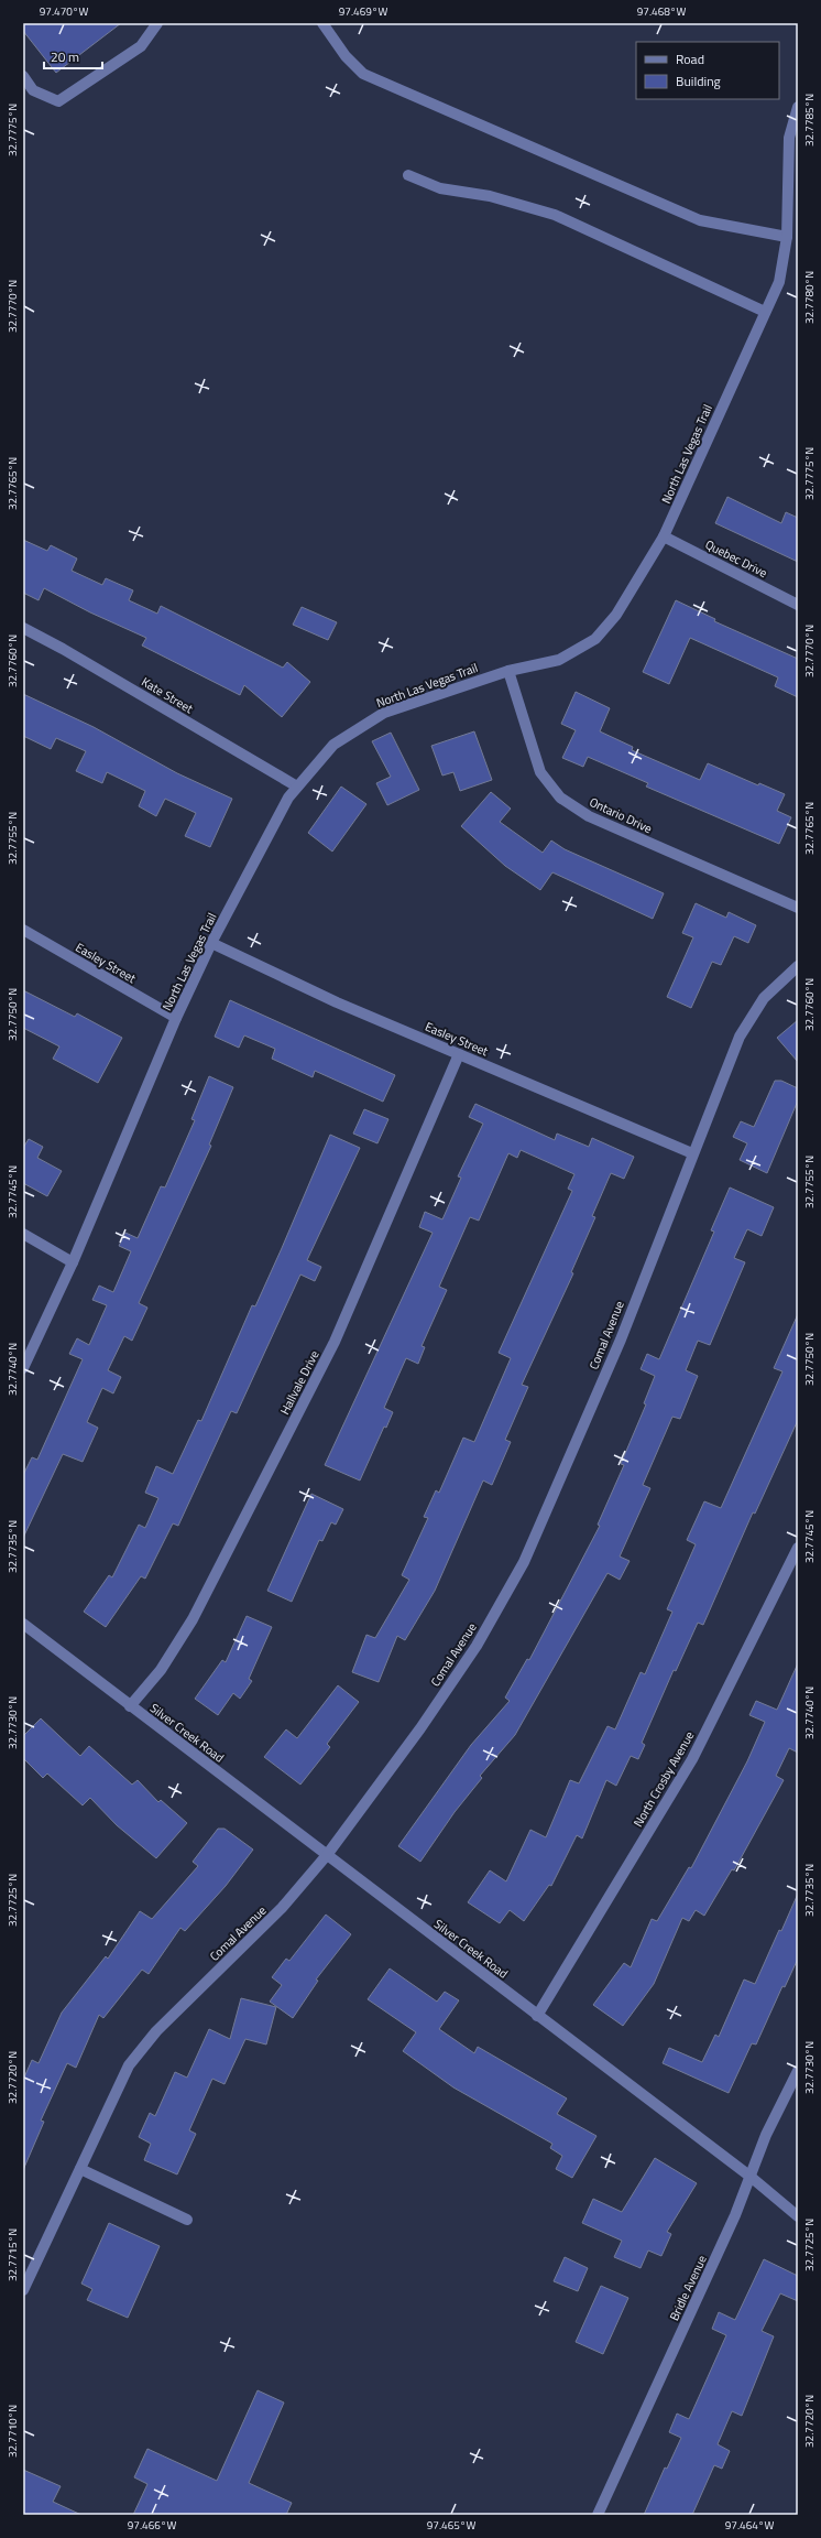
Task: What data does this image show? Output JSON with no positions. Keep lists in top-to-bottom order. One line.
{"streets":{"street":["North Las Vegas Trail","Quebec Drive","Kate Street","Ontario Drive","Easley Street","Comal Avenue","Hallvale Drive","Silver Creek Road","North Crosby Avenue","Bridle Avenue"]},"crossings":[["North Las Vegas Trail","Quebec Drive"],["North Las Vegas Trail","Kate Street"],["North Las Vegas Trail","Ontario Drive"],["North Las Vegas Trail","Easley Street"],["Easley Street","Comal Avenue"],["Easley Street","Hallvale Drive"],["Comal Avenue","Silver Creek Road"],["Hallvale Drive","Silver Creek Road"],["Silver Creek Road","North Crosby Avenue"],["Silver Creek Road","Bridle Avenue"]],"legend":["Road","Building"],"scale_bar":"20 m","coordinates":["97.470°W","97.469°W","97.468°W","32.7785°N","32.7775°N","32.7780°N","32.7770°N","32.7765°N","32.7760°N","32.7755°N","32.7750°N","32.7745°N","32.7740°N","32.7735°N","32.7730°N","32.7725°N","32.7720°N","32.7715°N","32.7710°N","97.466°W","97.465°W","97.464°W"]}
